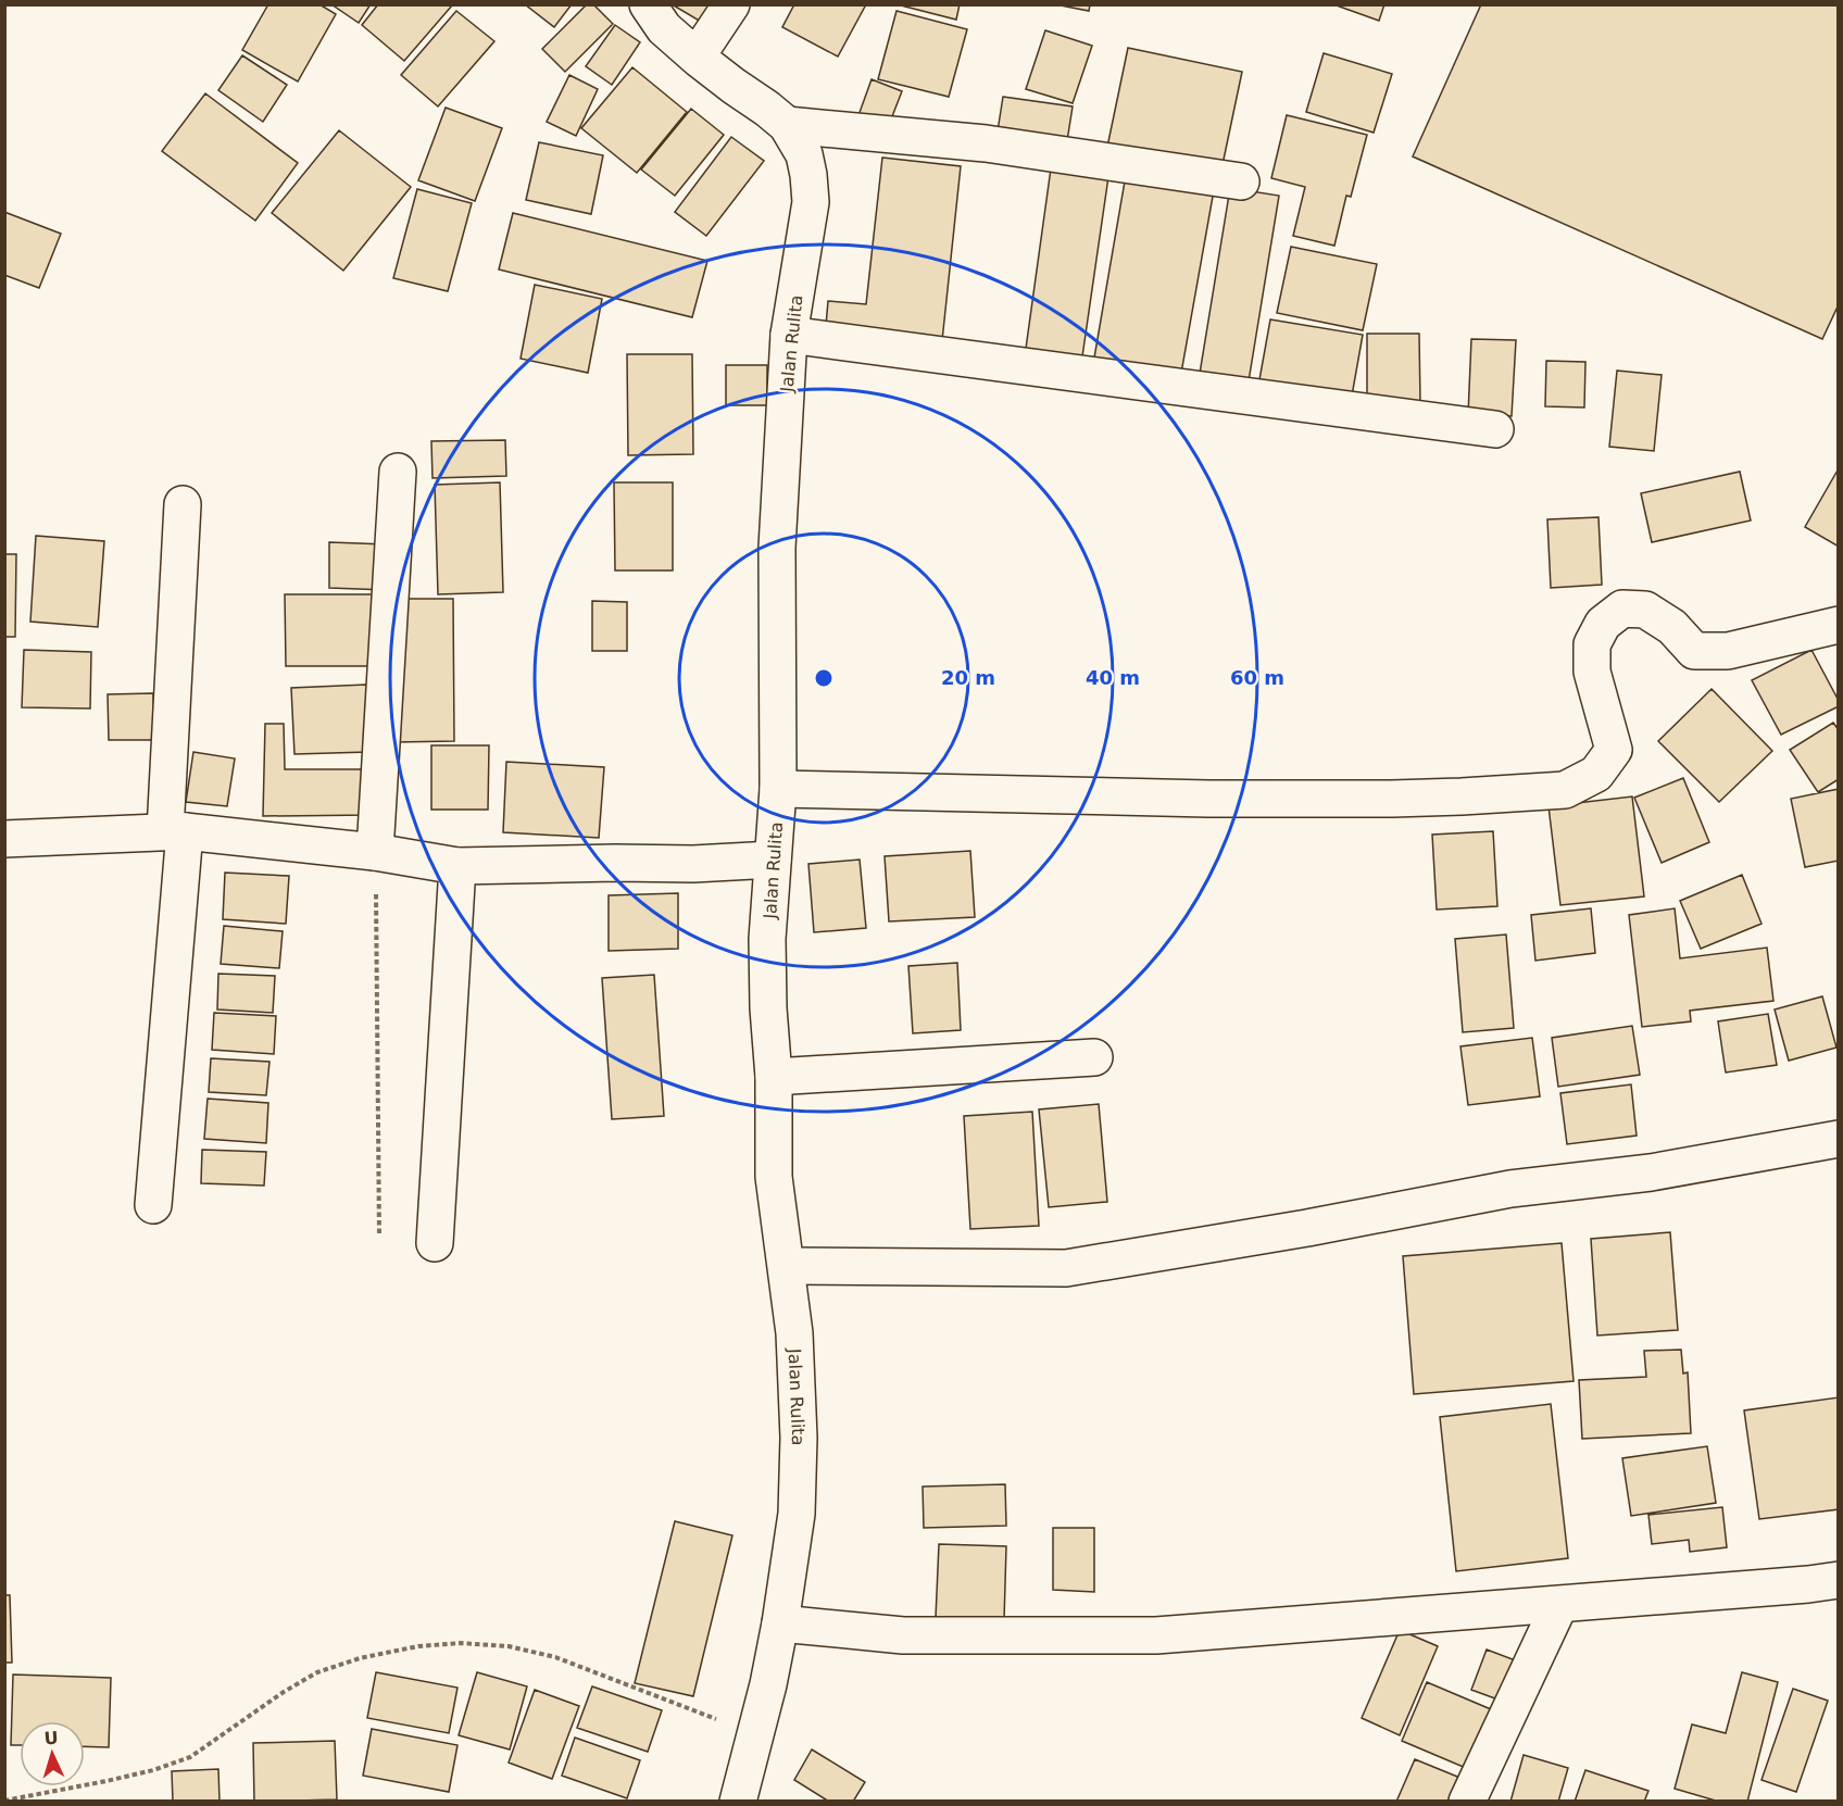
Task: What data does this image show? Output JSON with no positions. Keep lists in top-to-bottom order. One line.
{"streets":{"street":["Jalan Rulita"]},"north":"top","rings":["20 m","40 m","60 m"]}
